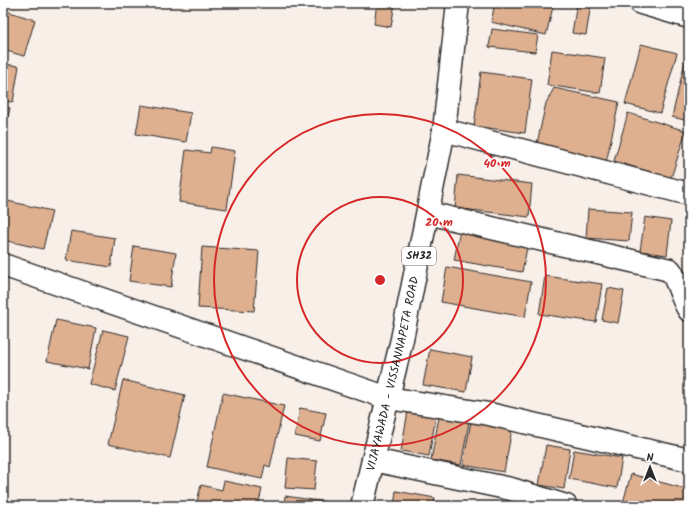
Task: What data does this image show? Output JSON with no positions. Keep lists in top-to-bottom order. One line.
{"streets":{"street":["SH32","VIJAYAWADA - VISSANNAPETA ROAD"]},"north":"top","rings":["40 m","20 m"]}
